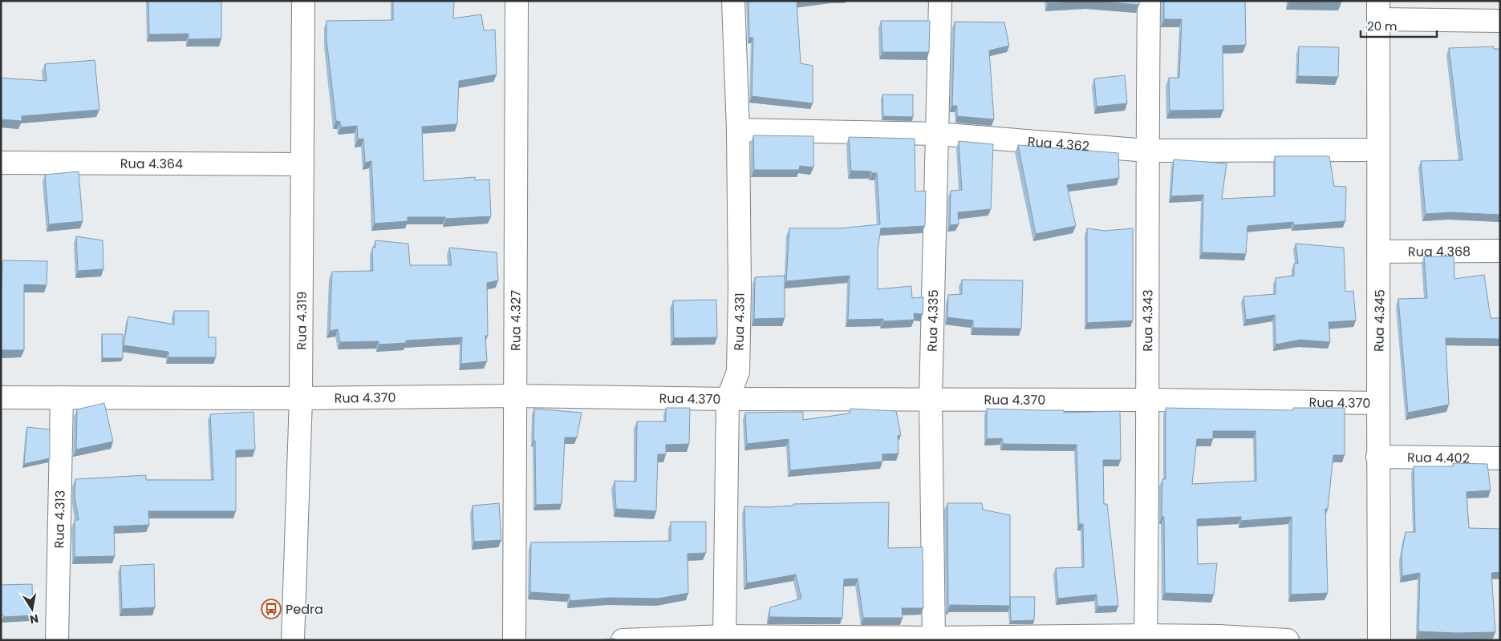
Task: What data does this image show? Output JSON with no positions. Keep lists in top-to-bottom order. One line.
{"streets":{"street":["Rua 4.362","Rua 4.364","Rua 4.368","Rua 4.319","Rua 4.327","Rua 4.335","Rua 4.343","Rua 4.345","Rua 4.331","Rua 4.370","Rua 4.402","Rua 4.313"]},"crossings":[["Rua 4.362","Rua 4.335"],["Rua 4.362","Rua 4.343"],["Rua 4.362","Rua 4.345"],["Rua 4.362","Rua 4.331"],["Rua 4.364","Rua 4.319"],["Rua 4.368","Rua 4.345"],["Rua 4.319","Rua 4.370"],["Rua 4.327","Rua 4.370"],["Rua 4.335","Rua 4.370"],["Rua 4.343","Rua 4.370"],["Rua 4.345","Rua 4.370"],["Rua 4.345","Rua 4.402"],["Rua 4.331","Rua 4.370"],["Rua 4.370","Rua 4.313"]],"places":{"bus stop":["Pedra"]},"scale_bar":"20 m","north":"bottom"}
